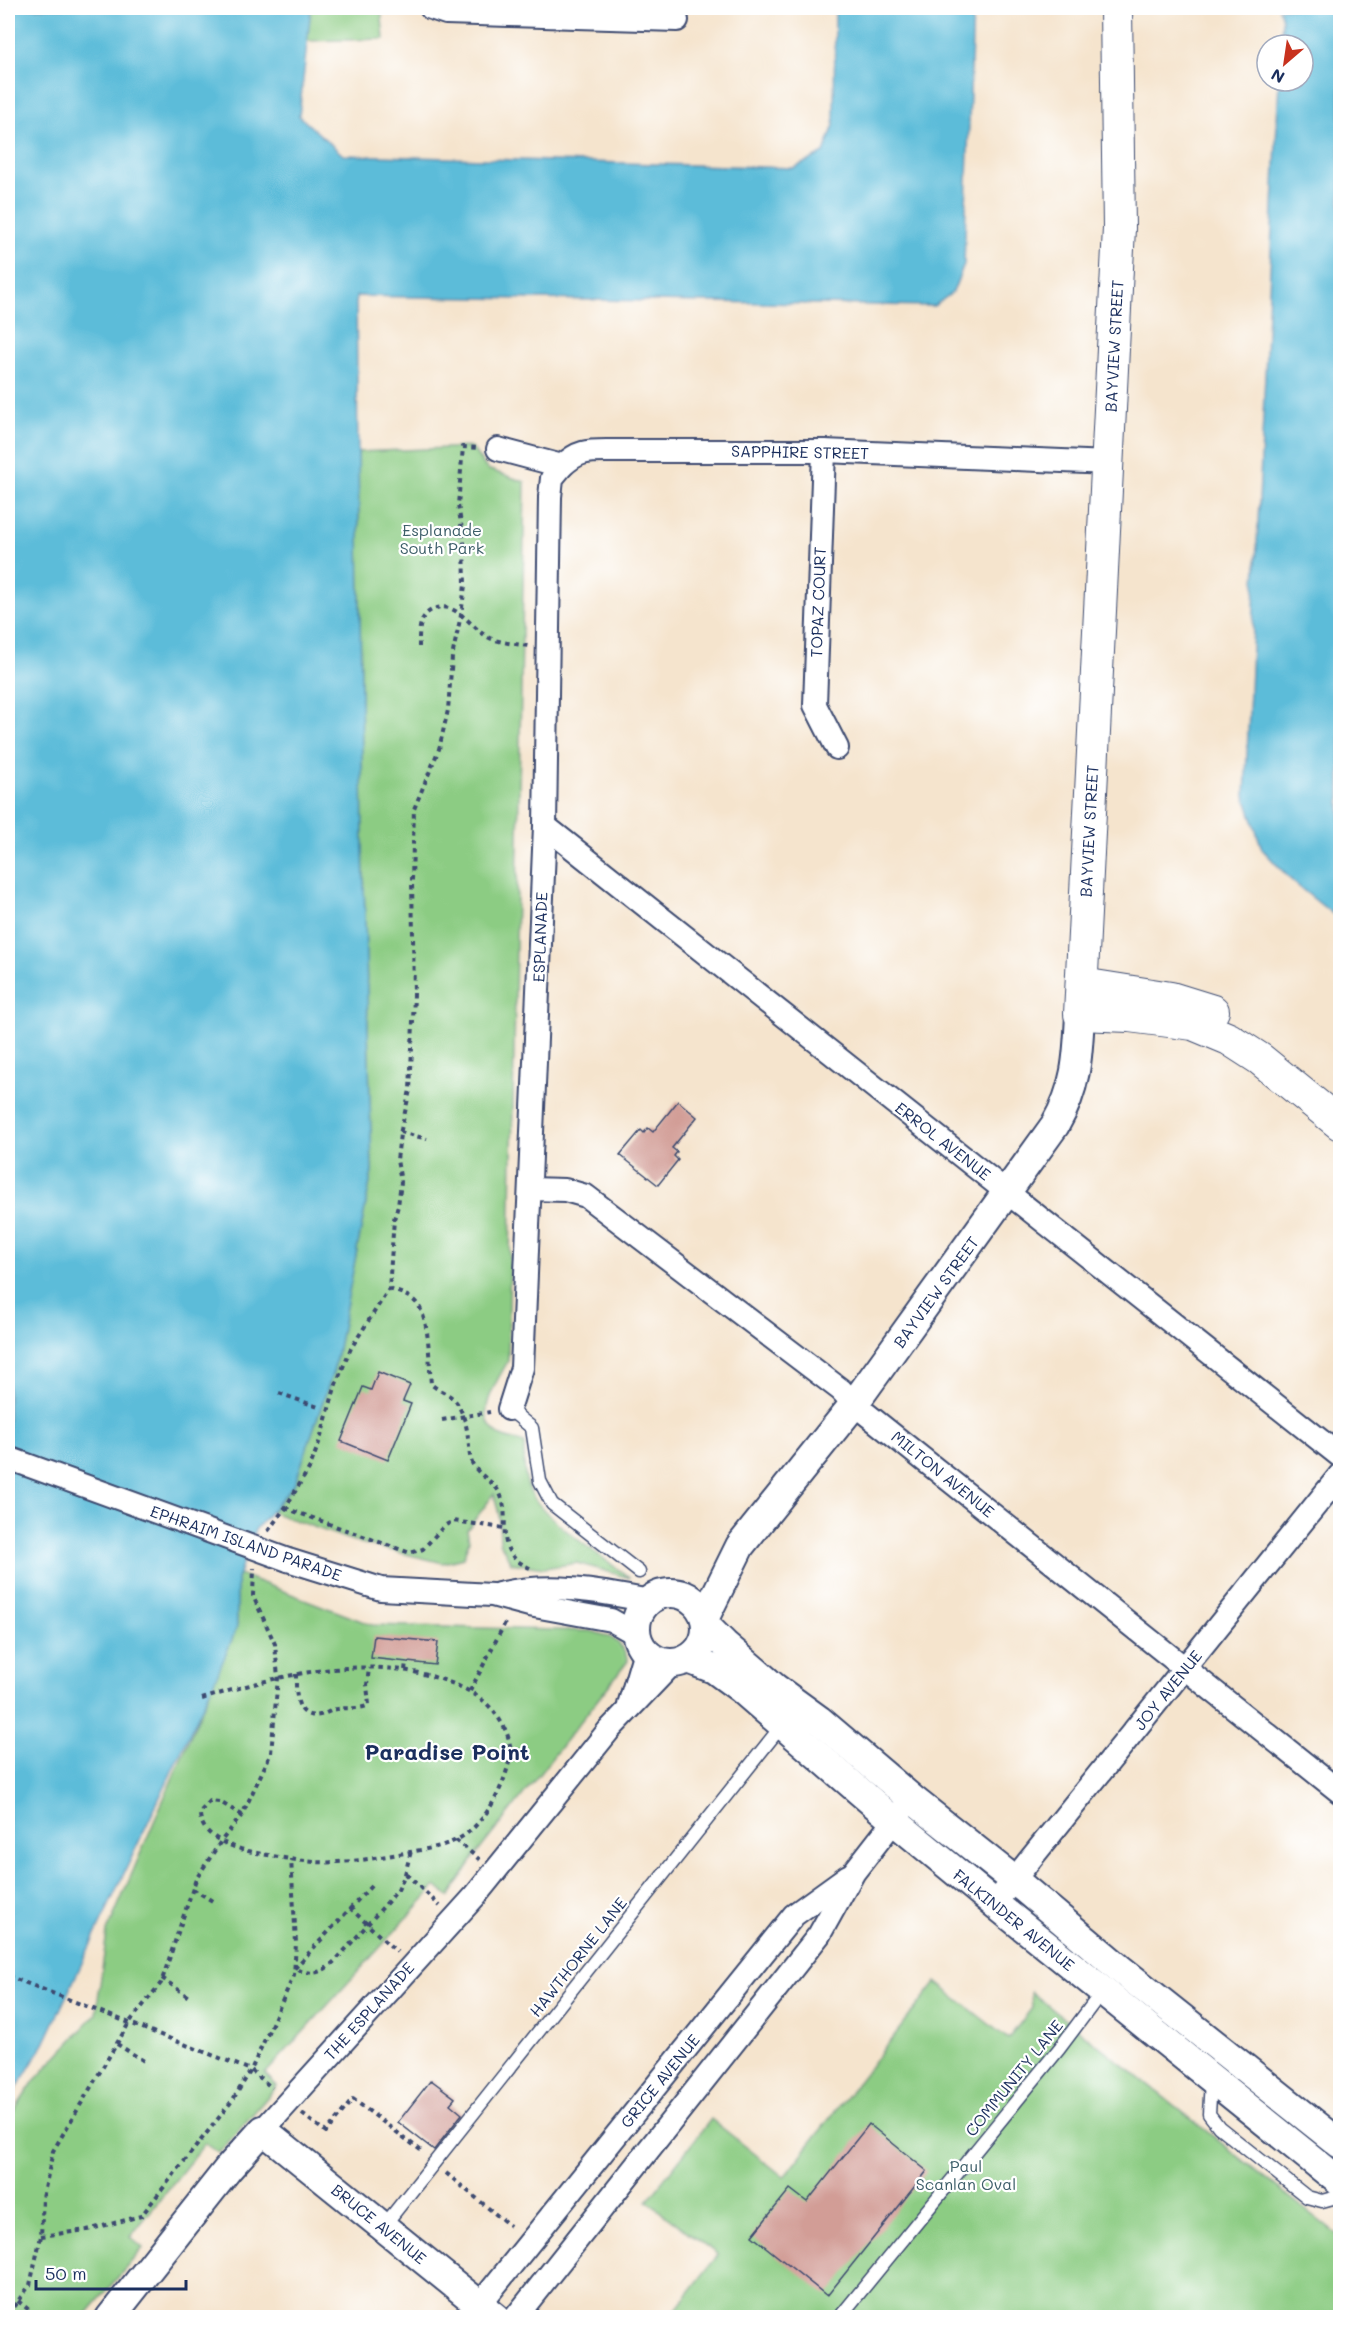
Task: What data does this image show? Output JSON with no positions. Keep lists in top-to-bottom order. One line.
{"streets":{"main road":["BAYVIEW STREET"],"street":["SAPPHIRE STREET","TOPAZ COURT","ESPLANADE","ERROL AVENUE","MILTON AVENUE","EPHRAIM ISLAND PARADE","JOY AVENUE","FALKINDER AVENUE","THE ESPLANADE","GRICE AVENUE","BRUCE AVENUE"],"lane":["HAWTHORNE LANE","COMMUNITY LANE"]},"crossings":[["BAYVIEW STREET","SAPPHIRE STREET"],["BAYVIEW STREET","ERROL AVENUE"],["BAYVIEW STREET","MILTON AVENUE"],["BAYVIEW STREET","EPHRAIM ISLAND PARADE"],["BAYVIEW STREET","FALKINDER AVENUE"],["BAYVIEW STREET","THE ESPLANADE"],["SAPPHIRE STREET","TOPAZ COURT"],["SAPPHIRE STREET","ESPLANADE"],["ESPLANADE","ERROL AVENUE"],["ESPLANADE","MILTON AVENUE"],["MILTON AVENUE","JOY AVENUE"],["EPHRAIM ISLAND PARADE","FALKINDER AVENUE"],["EPHRAIM ISLAND PARADE","THE ESPLANADE"],["JOY AVENUE","FALKINDER AVENUE"],["FALKINDER AVENUE","HAWTHORNE LANE"],["FALKINDER AVENUE","THE ESPLANADE"],["FALKINDER AVENUE","COMMUNITY LANE"],["FALKINDER AVENUE","GRICE AVENUE"],["HAWTHORNE LANE","BRUCE AVENUE"],["THE ESPLANADE","BRUCE AVENUE"],["GRICE AVENUE","BRUCE AVENUE"]],"districts":["Paradise Point"],"parks":["Esplanade South Park","Paul Scanlan Oval"],"scale_bar":"50 m","north":"bottom left"}
